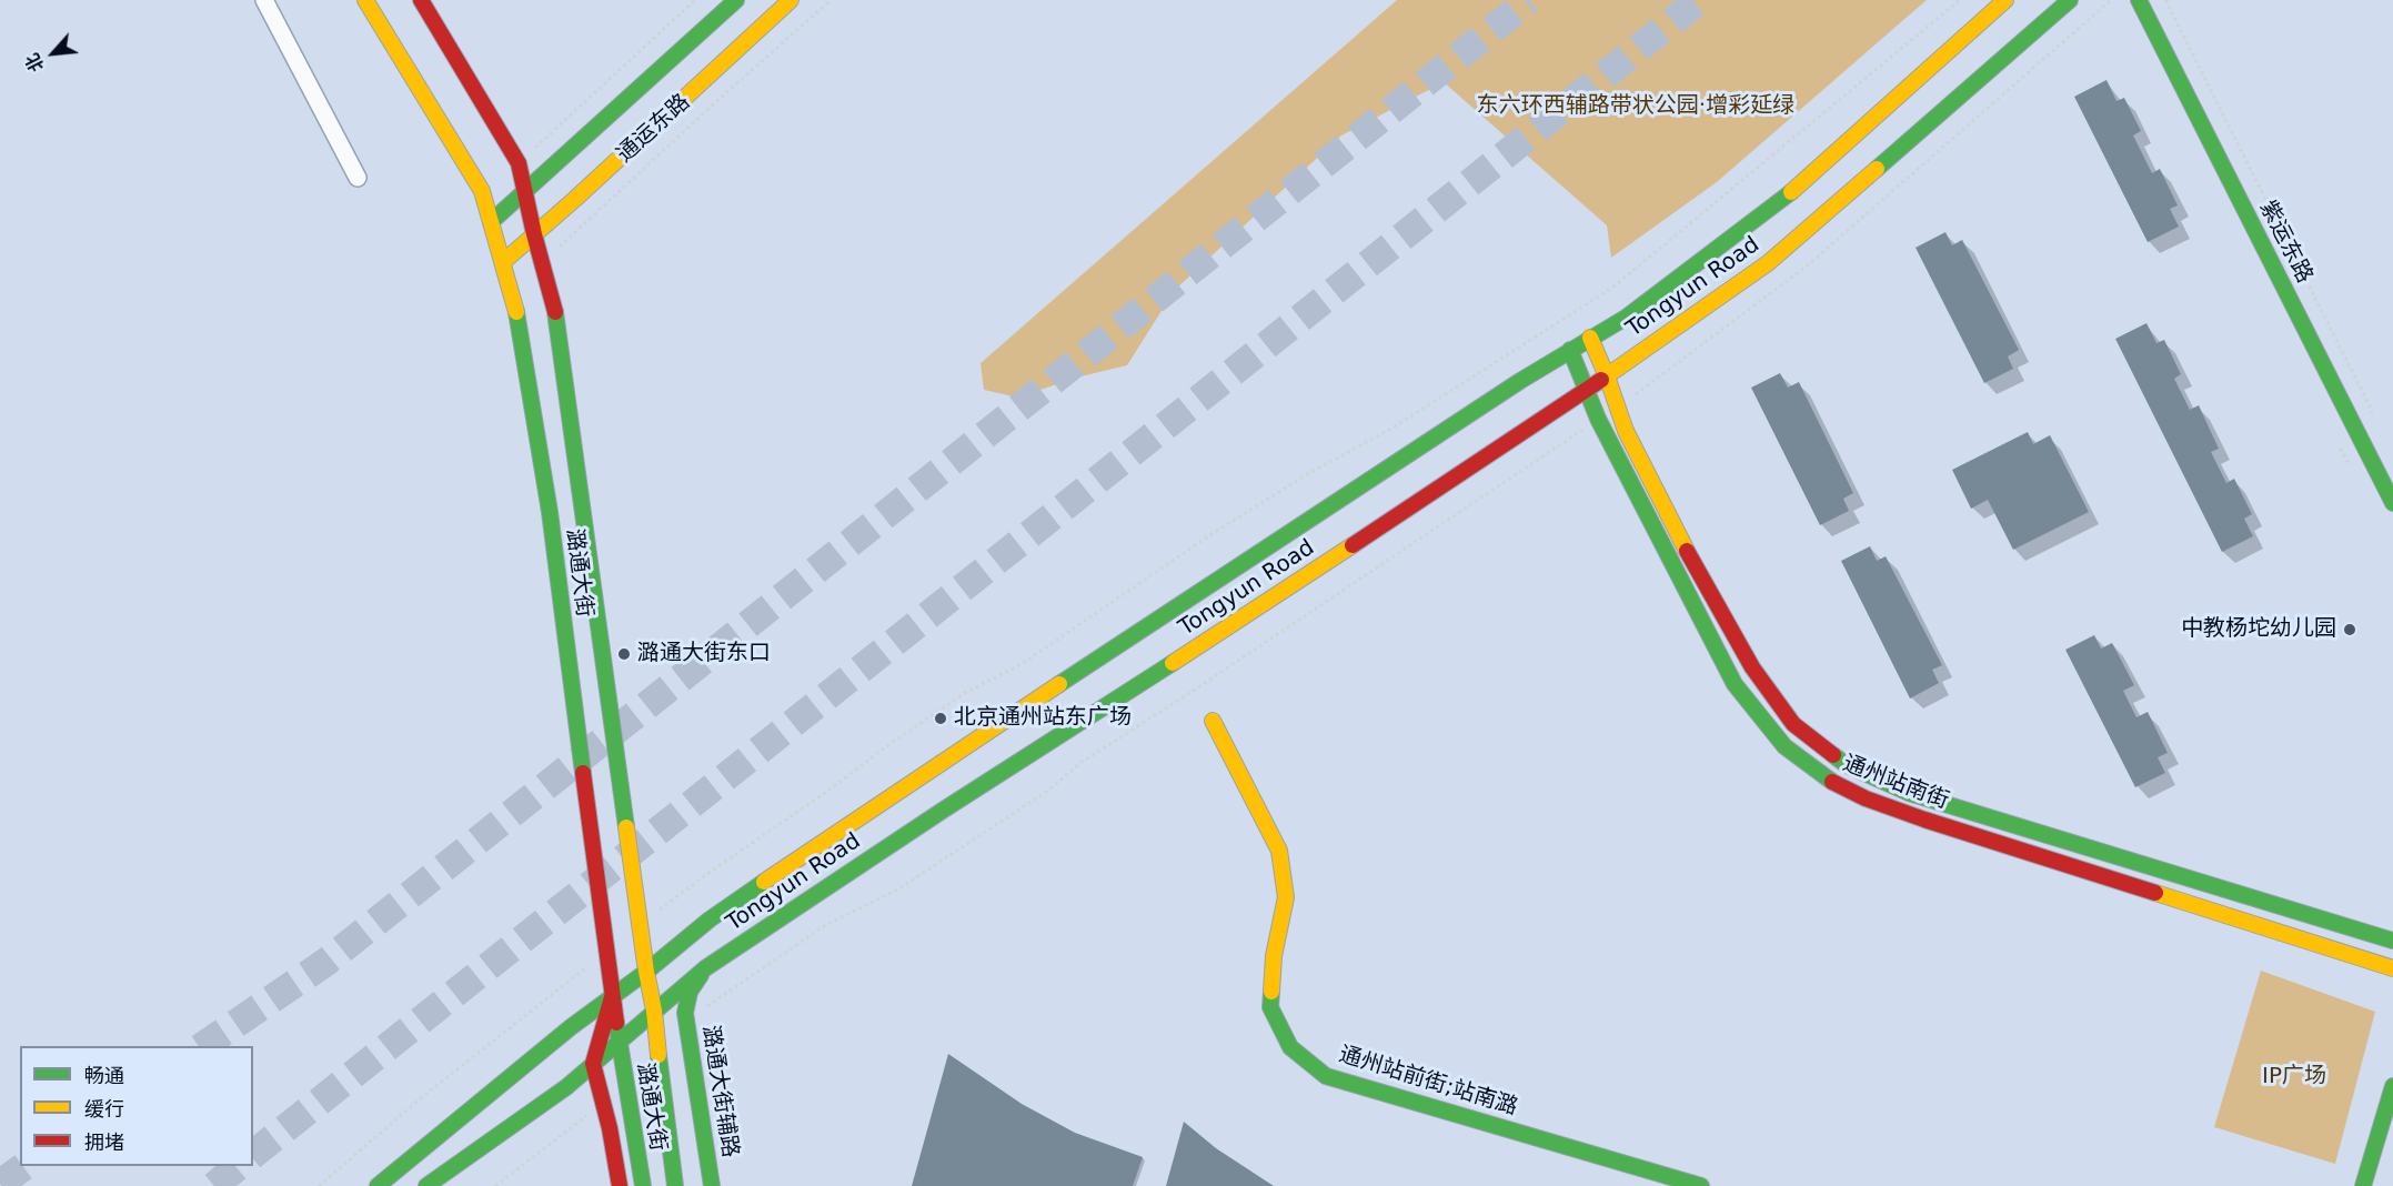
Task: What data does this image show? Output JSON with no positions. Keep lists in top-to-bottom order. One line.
{"streets":{"main road":["通运东路","紫运东路","Tongyun Road","潞通大街","通州站南街","通州站前街;站南潞","潞通大街辅路"]},"crossings":[["通运东路","潞通大街"],["Tongyun Road","潞通大街"],["Tongyun Road","通州站南街"],["Tongyun Road","潞通大街辅路"]],"parks":["东六环西辅路带状公园·增彩延绿","IP广场"],"places":["中教杨坨幼儿园","潞通大街东口","北京通州站东广场"],"legend":["畅通","缓行","拥堵"],"north":"bottom left"}
